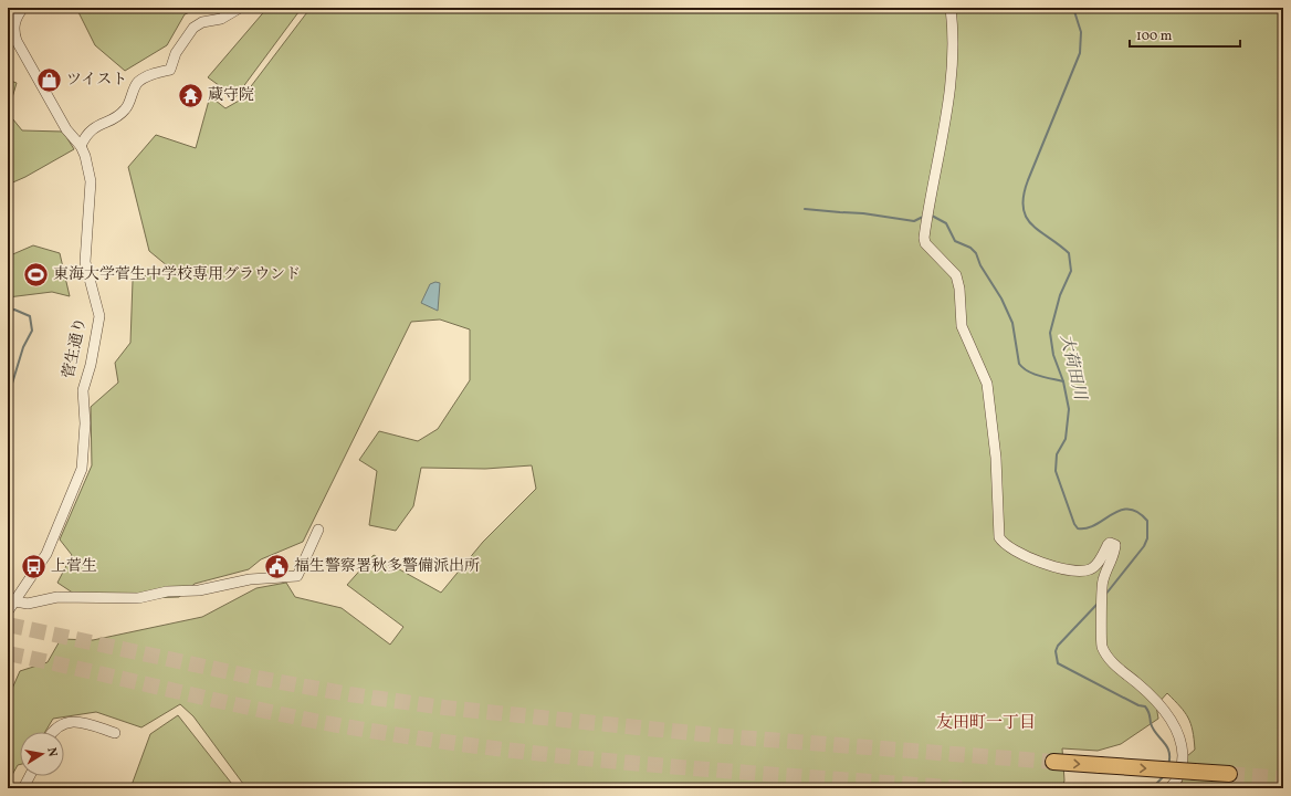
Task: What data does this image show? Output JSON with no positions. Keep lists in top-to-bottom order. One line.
{"streets":{"street":["菅生通り"]},"districts":["友田町一丁目"],"water":["大荷田川"],"places":{"shop":["ツイスト"],"temple":["蔵守院"],"sports":["東海大学菅生中学校専用グラウンド"],"bus stop":["上菅生"],"public building":["福生警察署秋多警備派出所"]},"scale_bar":"100 m","north":"right"}
